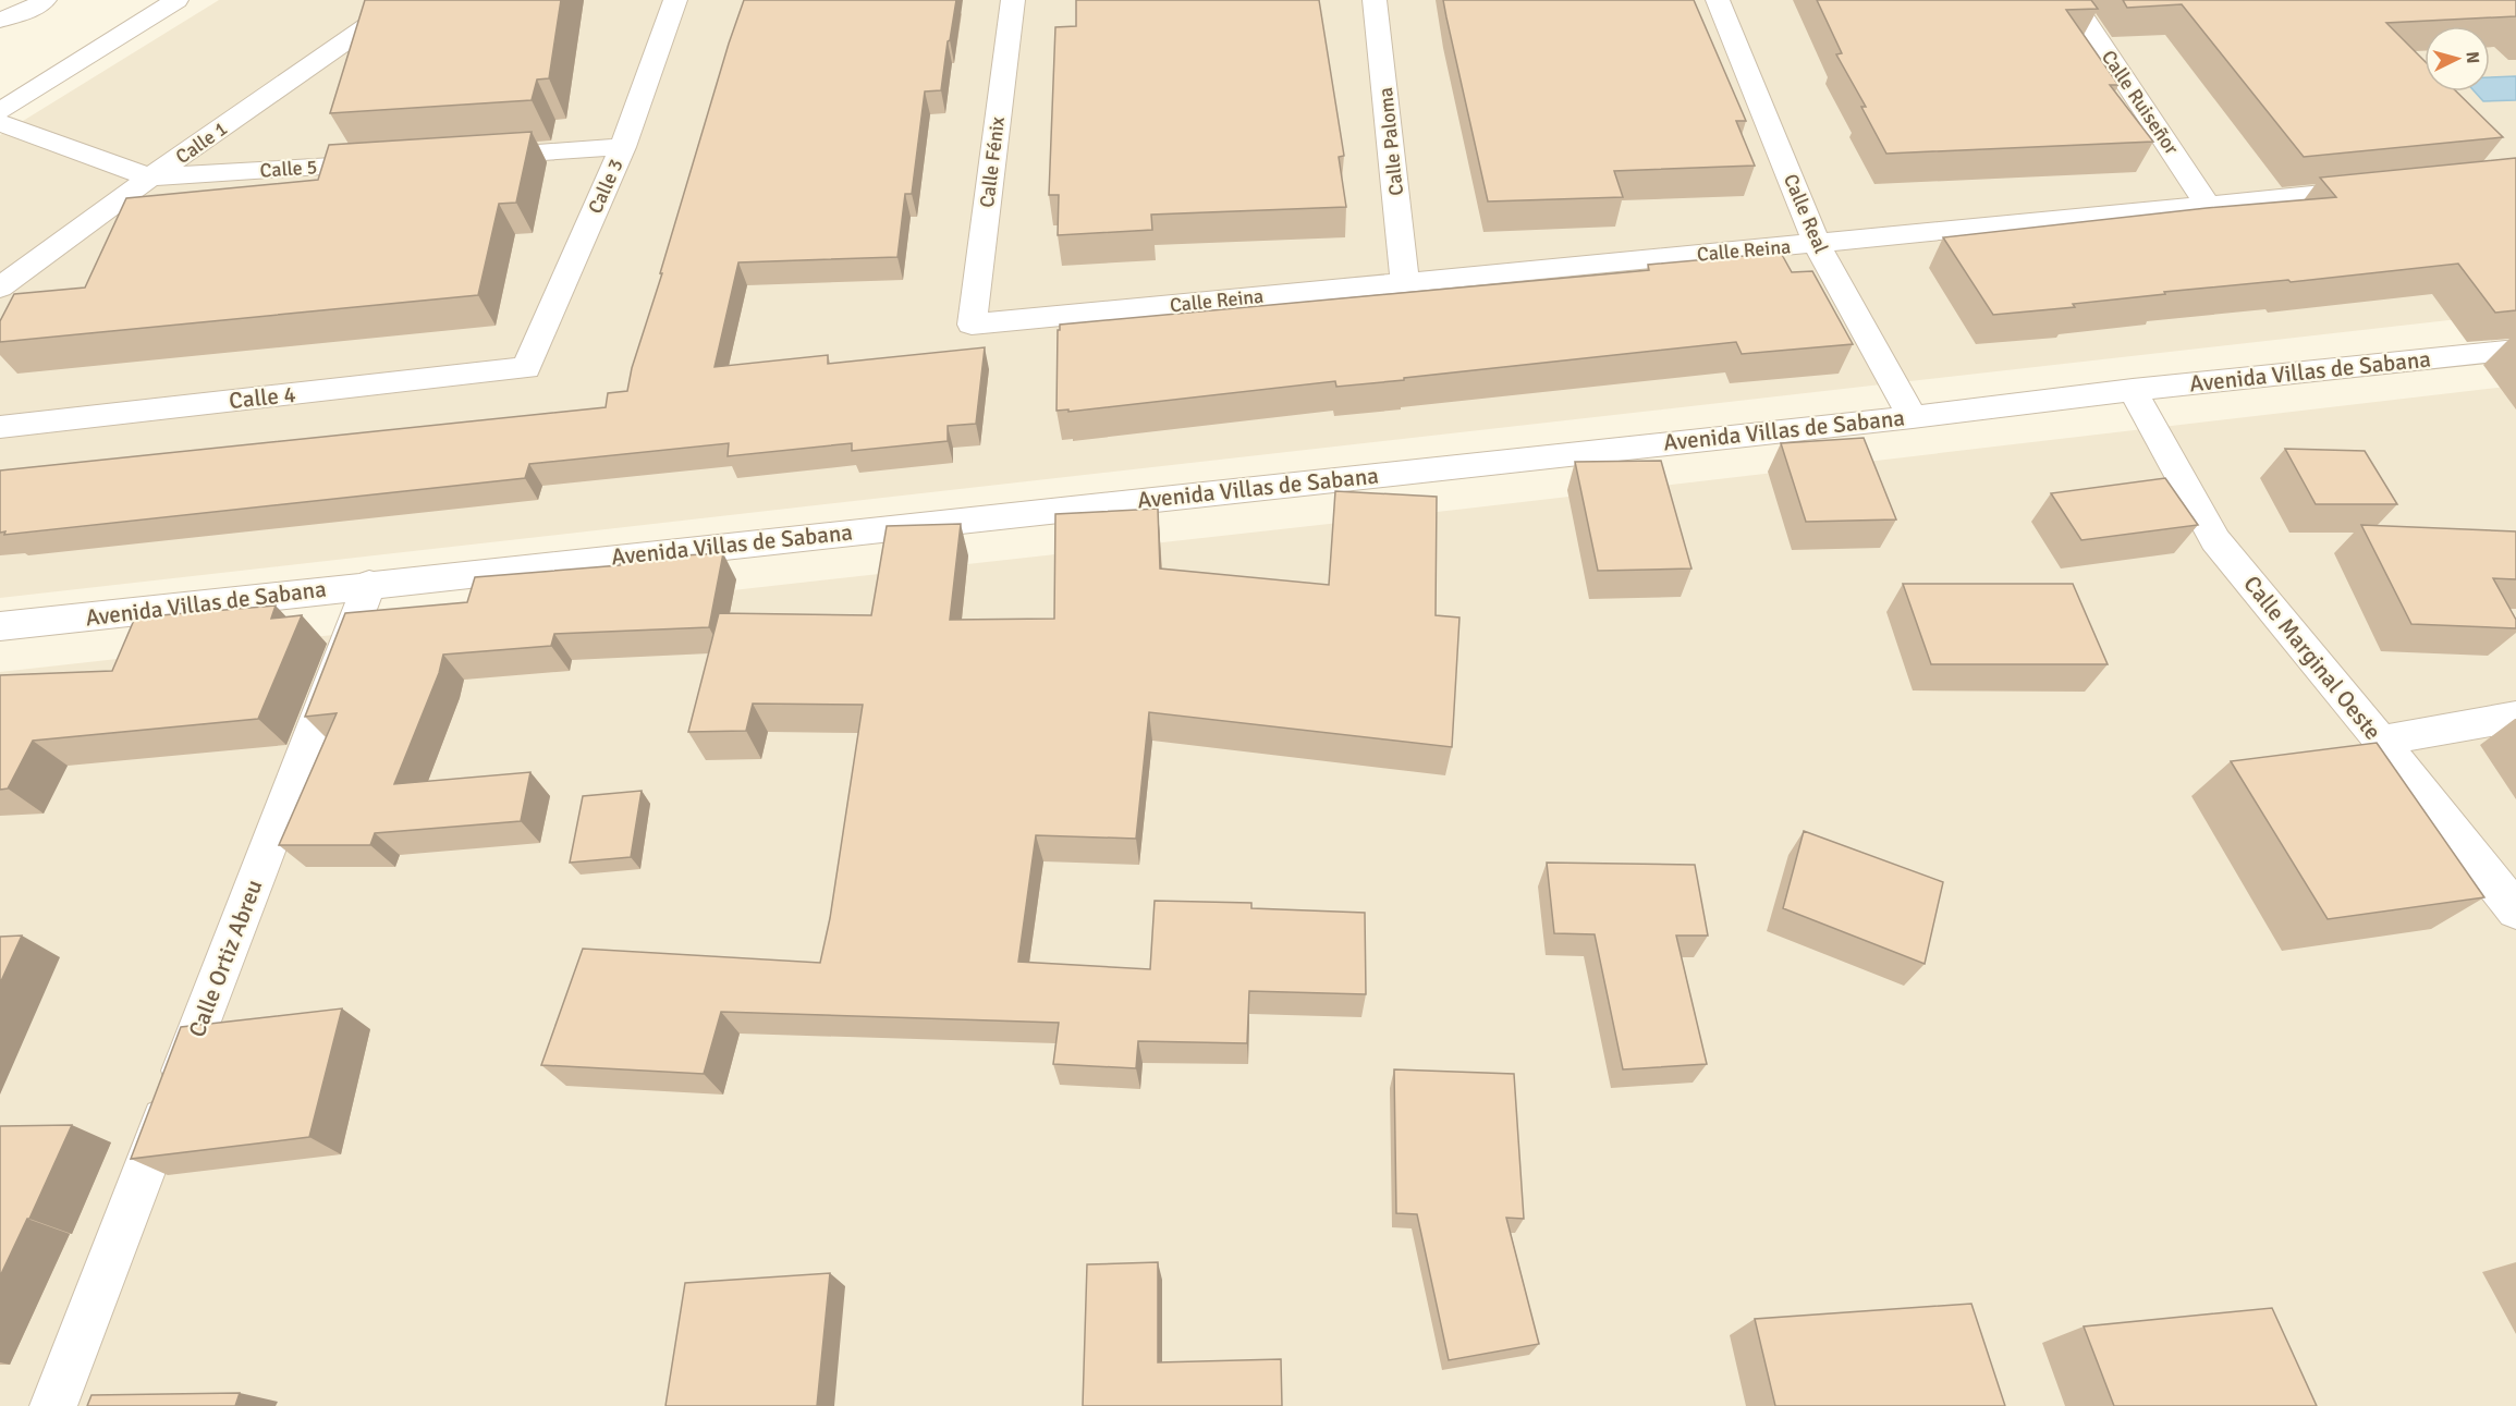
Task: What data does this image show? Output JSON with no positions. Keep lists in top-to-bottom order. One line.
{"streets":{"street":["Calle Ruiseñor","Calle Paloma","Calle 1","Calle Fénix","Calle 5","Calle 3","Calle Real","Calle Reina","Avenida Villas de Sabana","Calle 4","Calle Marginal Oeste","Calle Ortiz Abreu"]},"crossings":[["Calle Ruiseñor","Calle Reina"],["Calle Paloma","Calle Reina"],["Calle 1","Calle 5"],["Calle Fénix","Calle Reina"],["Calle 3","Calle 4"],["Calle Real","Calle Reina"],["Calle Real","Avenida Villas de Sabana"],["Avenida Villas de Sabana","Calle Marginal Oeste"],["Avenida Villas de Sabana","Calle Ortiz Abreu"]],"north":"right"}
